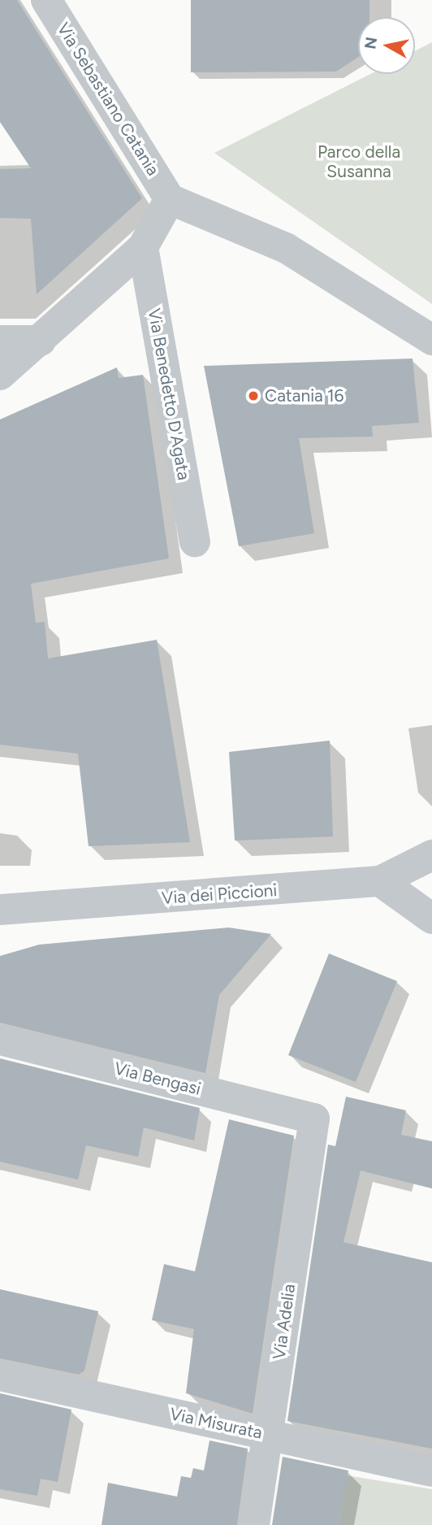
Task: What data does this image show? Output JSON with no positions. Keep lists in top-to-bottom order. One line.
{"streets":{"street":["Via Sebastiano Catania","Via Benedetto D'Agata","Via dei Piccioni","Via Bengasi","Via Adelia","Via Misurata"]},"crossings":[["Via Bengasi","Via Adelia"],["Via Adelia","Via Misurata"]],"parks":["Parco della Susanna"],"places":["Catania 16"],"north":"left"}
